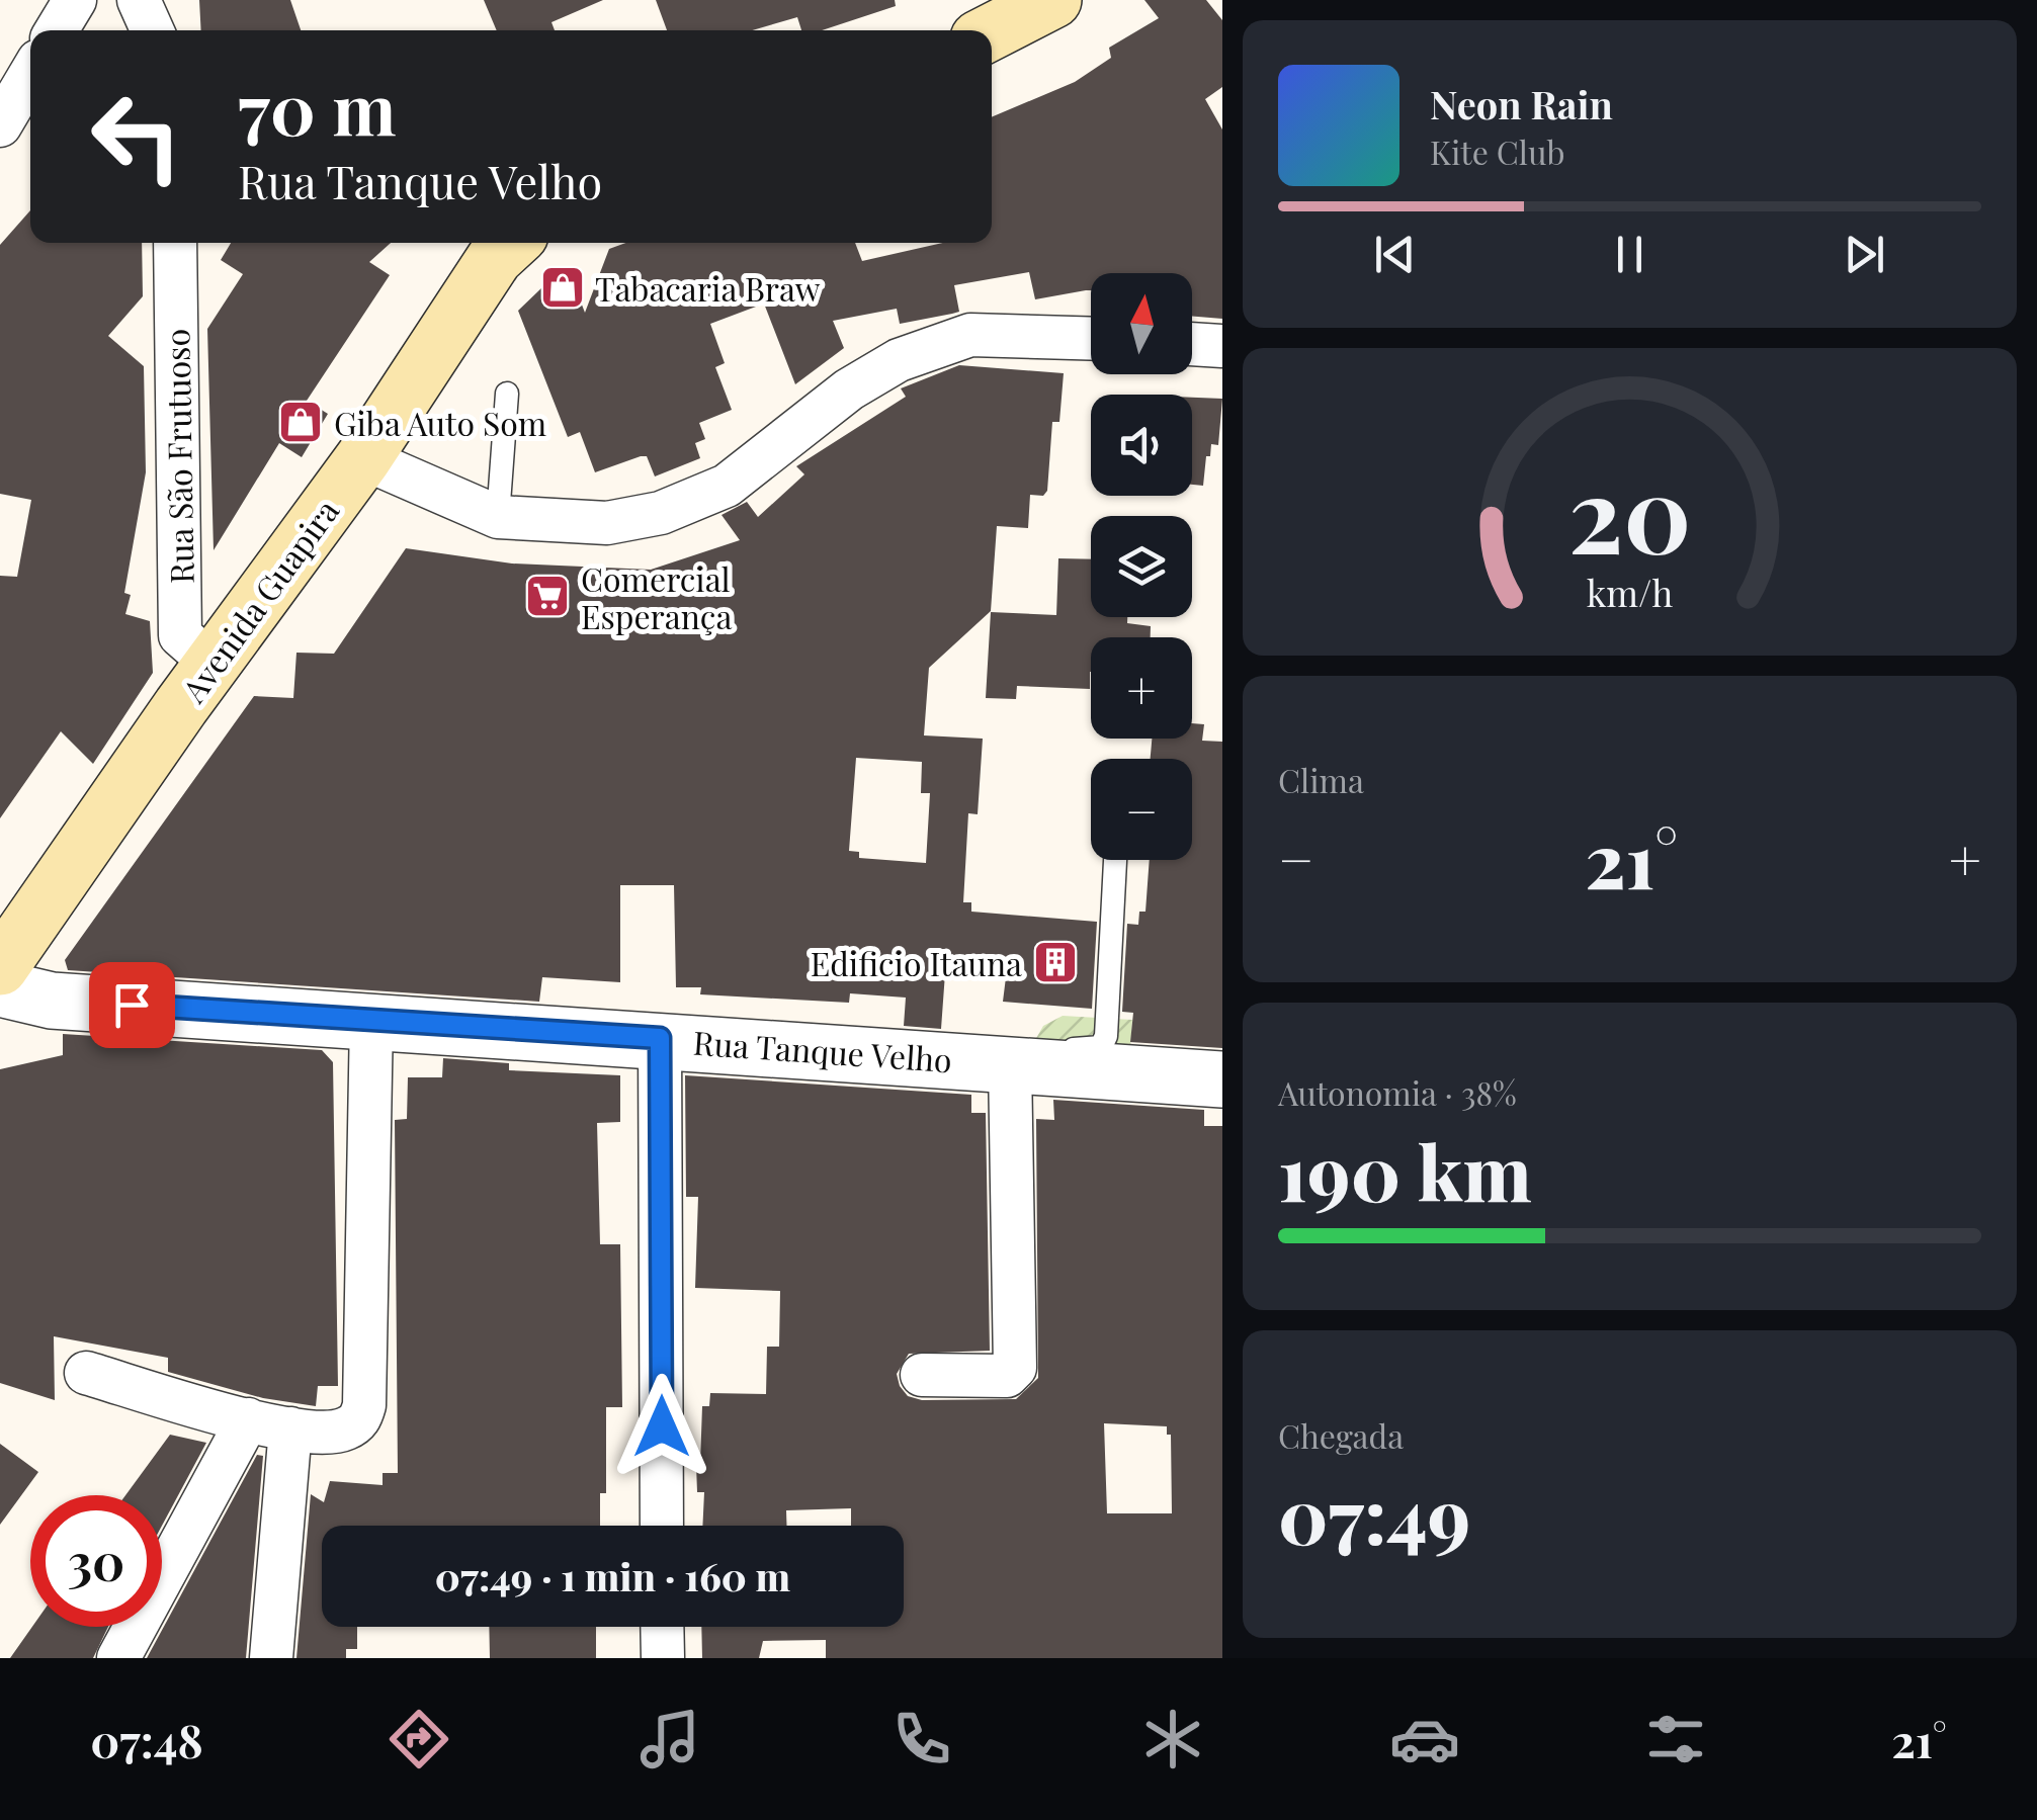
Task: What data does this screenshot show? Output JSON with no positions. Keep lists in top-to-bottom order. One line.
{"streets":{"main road":["Avenida Guapira"],"street":["Rua São Frutuoso","Rua Tanque Velho"]},"crossings":[["Rua São Frutuoso","Avenida Guapira"]],"places":{"shop":["Tabacaria Braw","Giba Auto Som"],"supermarket":["Comercial Esperança"],"building":["Edificio Itauna"]},"north":"top","page":{"turn":["70 m","Rua Tanque Velho"],"song":["Neon Rain","Kite Club"],"map_buttons":["+","−"],"tile":["Clima",["Autonomia · 38%","190 km"],["Chegada","07:49"]],"heat":["−","21°","+"],"limit":"30","trip":"07:49 · 1 min · 160 m","tabs":["07:48","21°"],"gauge":["20","km/h"]}}
